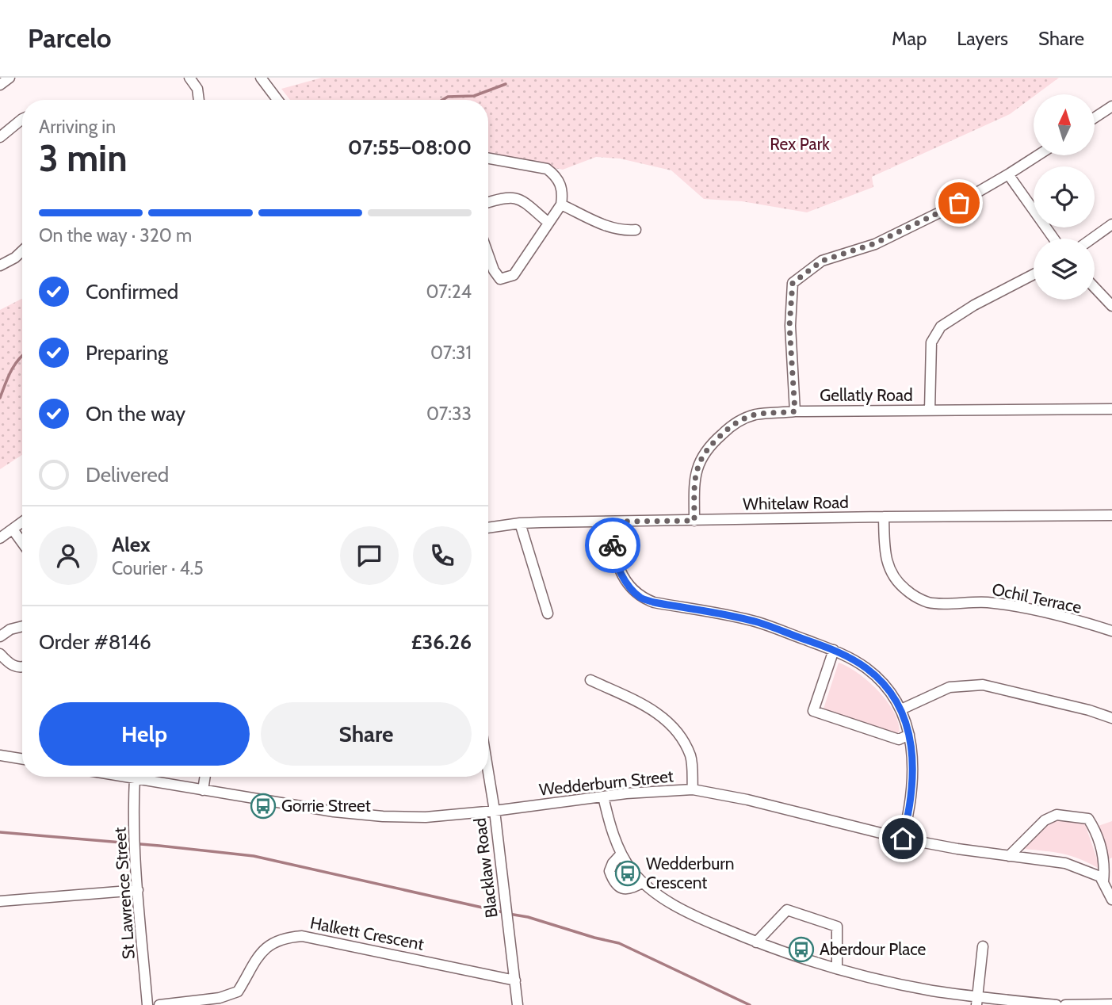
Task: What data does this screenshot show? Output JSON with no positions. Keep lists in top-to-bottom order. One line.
{"streets":{"street":["Gellatly Road","Whitelaw Road","Ochil Terrace","Wedderburn Street","Blacklaw Road","St Lawrence Street","Halkett Crescent"]},"crossings":[["Gellatly Road","Whitelaw Road"],["Whitelaw Road","Ochil Terrace"],["Wedderburn Street","Blacklaw Road"],["Wedderburn Street","St Lawrence Street"],["Blacklaw Road","Halkett Crescent"]],"parks":["Rex Park"],"places":{"bus stop":["Gorrie Street","Wedderburn Crescent","Aberdour Place"]},"north":"top","page":{"header":"Parcelo","nav":["Map","Layers","Share"],"heading":["3 min","Arriving in","07:55–08:00"],"panel":["Alex","Courier · 4.5","Order #8146","£36.26"],"bar":"On the way · 320 m","list":[["Confirmed","07:24"],["Preparing","07:31"],["On the way","07:33"],"Delivered"],"buttons":["Help","Share"]}}
